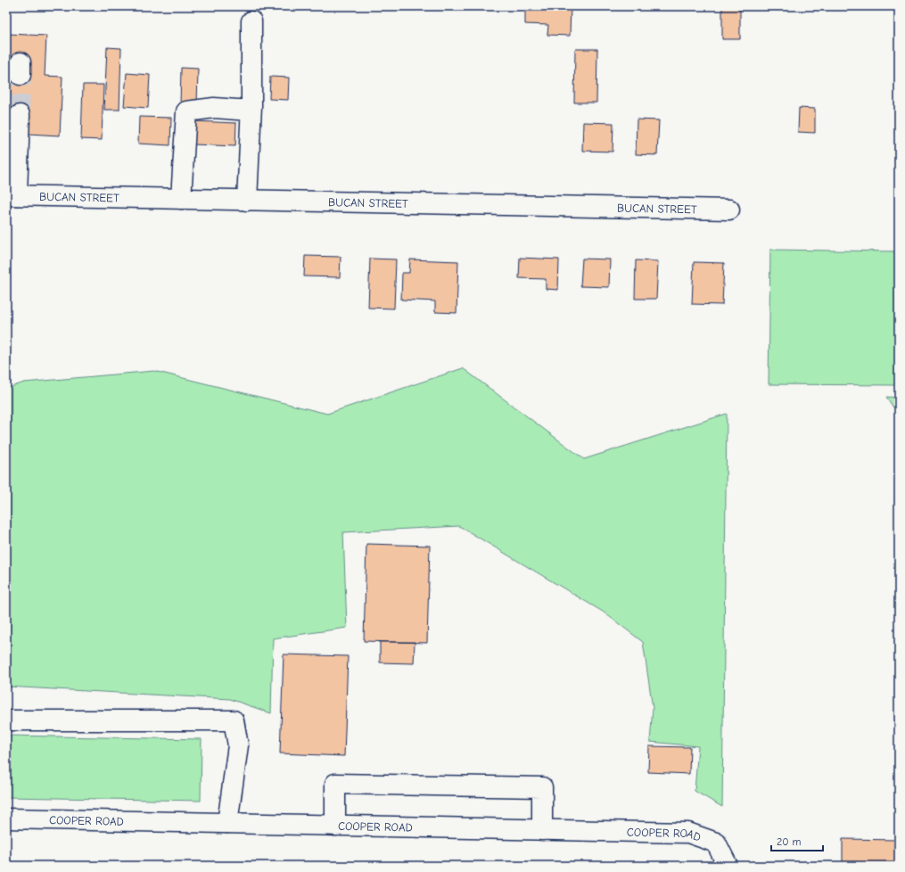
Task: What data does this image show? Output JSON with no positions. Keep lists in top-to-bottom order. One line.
{"streets":{"street":["BUCAN STREET","COOPER ROAD"]},"scale_bar":"20 m"}
